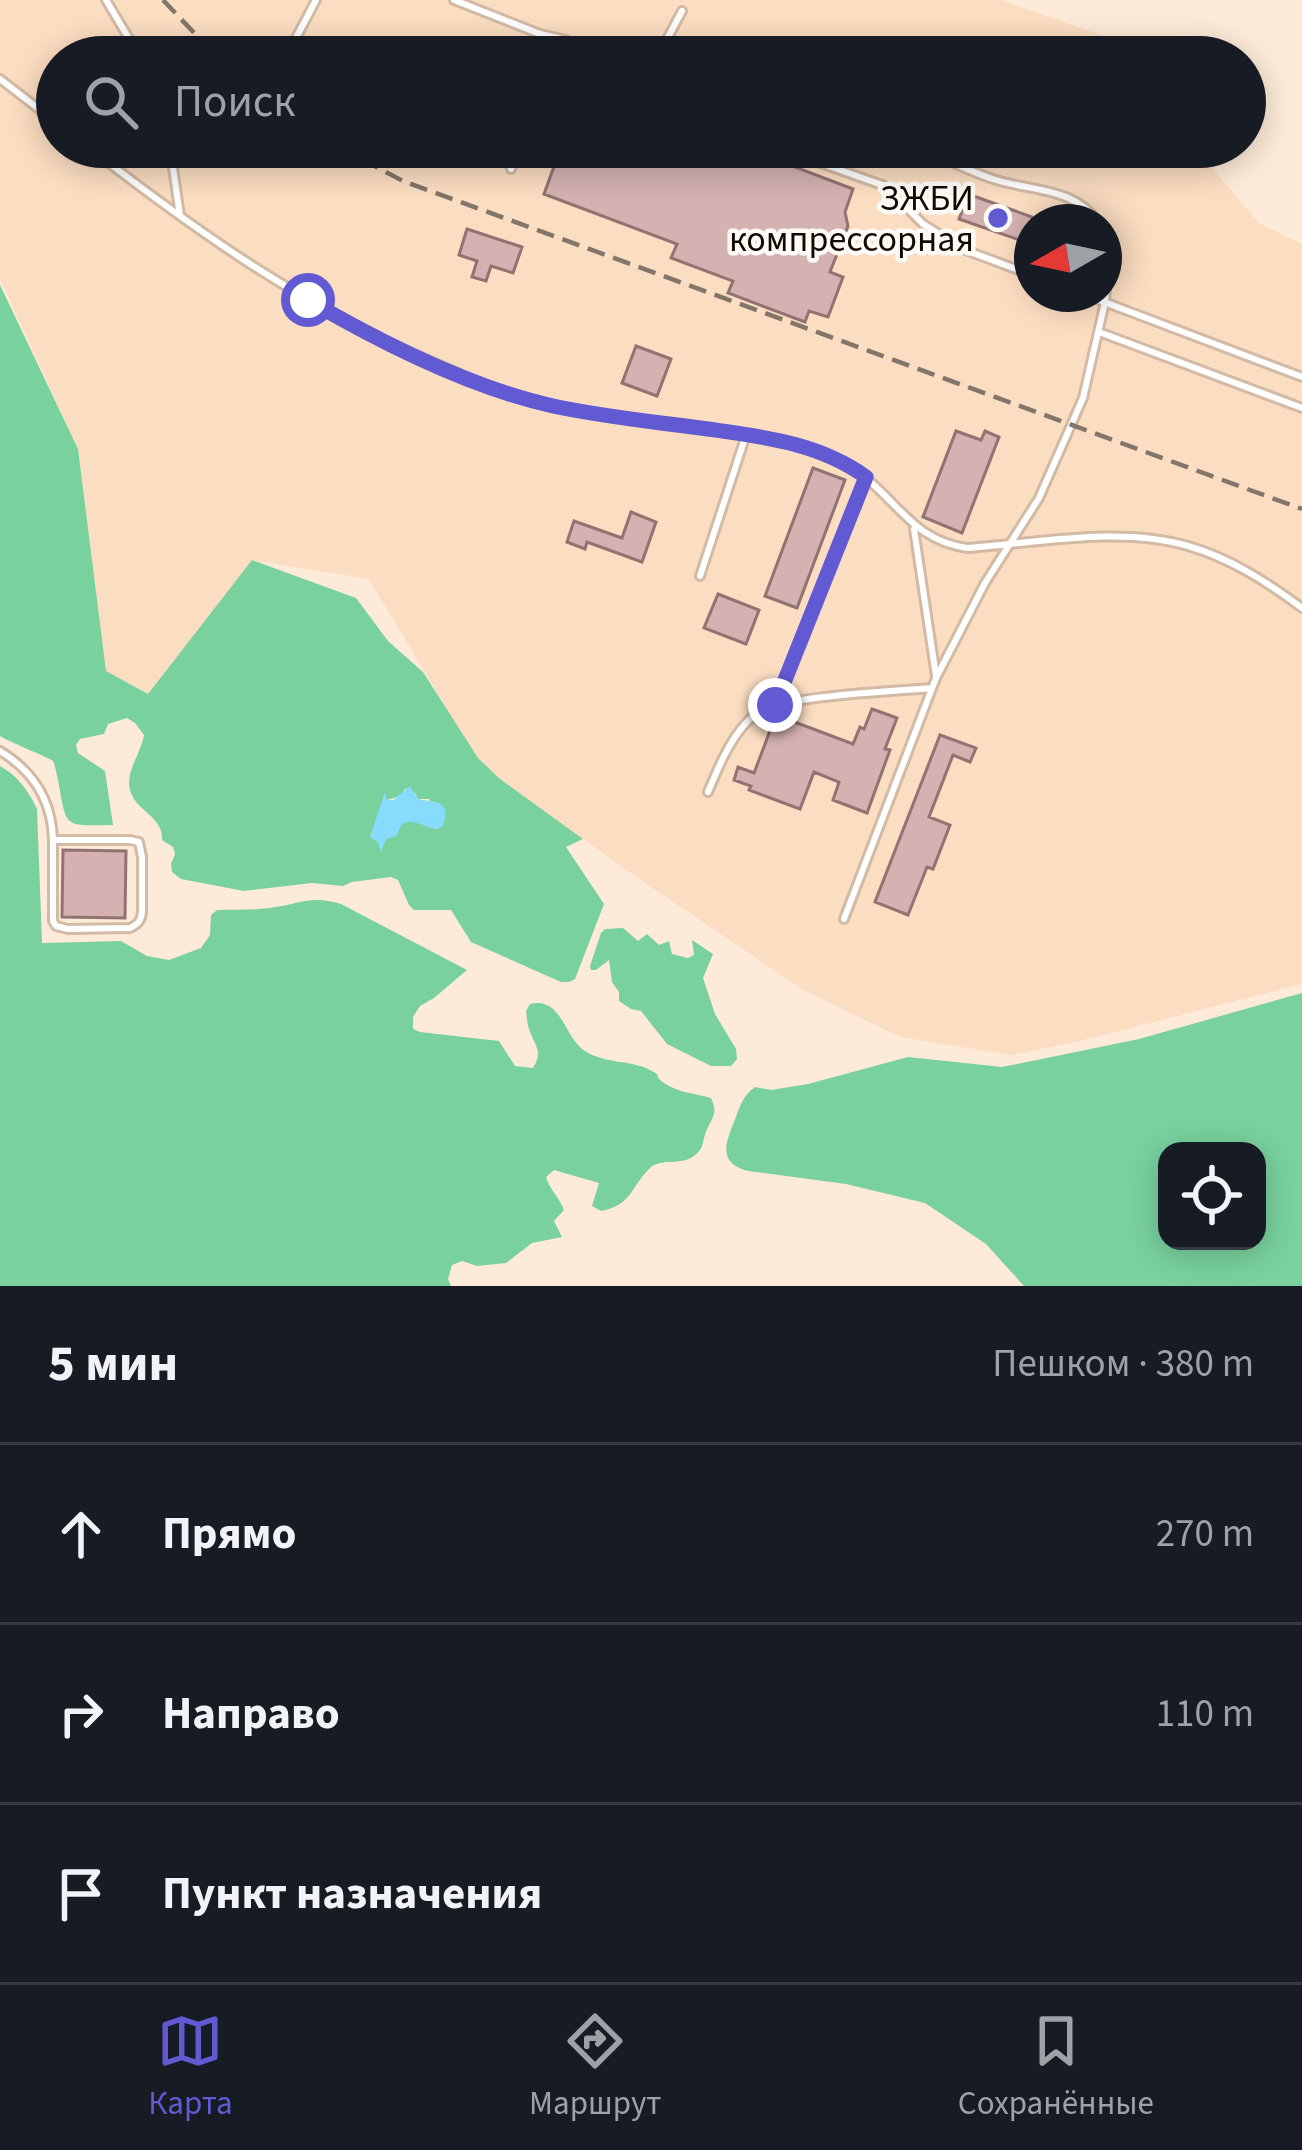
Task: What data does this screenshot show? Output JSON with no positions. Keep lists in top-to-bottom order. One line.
{"places":["ЗЖБИ компрессорная"],"north":"left","page":{"search":"Поиск","heading":["5 мин","Пешком · 380 m"],"list":[["Прямо","270 m"],["Направо","110 m"],"Пункт назначения"],"nav":["Карта","Маршрут","Сохранённые"]}}
